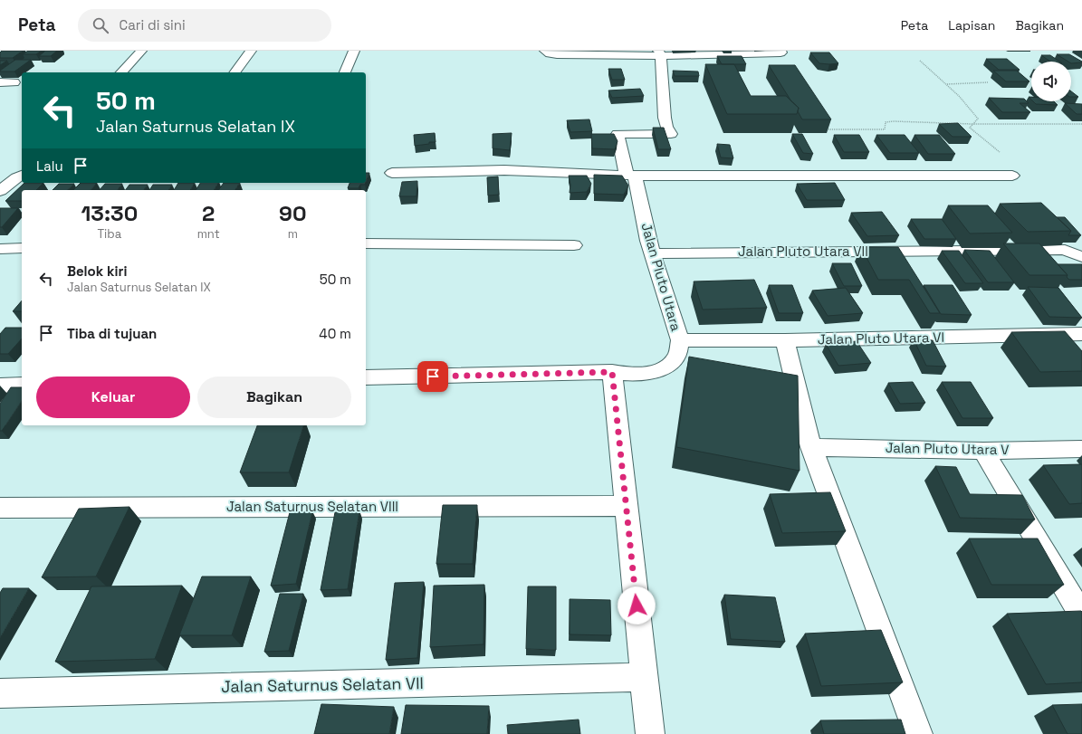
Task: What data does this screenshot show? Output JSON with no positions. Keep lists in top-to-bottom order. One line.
{"streets":{"street":["Jalan Pluto Utara VII","Jalan Pluto Utara","Jalan Pluto Utara VI","Jalan Pluto Utara V","Jalan Saturnus Selatan VIII","Jalan Saturnus Selatan VII"]},"crossings":[["Jalan Pluto Utara VII","Jalan Pluto Utara"],["Jalan Pluto Utara","Jalan Pluto Utara VI"]],"page":{"header":"Peta","search":"Cari di sini","nav":["Peta","Lapisan","Bagikan"],"turn":["50 m","Jalan Saturnus Selatan IX"],"then":"Lalu","eta":["13:30","Tiba","2","mnt","90","m"],"list":[{"name":"Belok kiri","note":"Jalan Saturnus Selatan IX","value":"50 m"},{"name":"Tiba di tujuan","value":"40 m"}],"buttons":["Keluar","Bagikan"]}}
